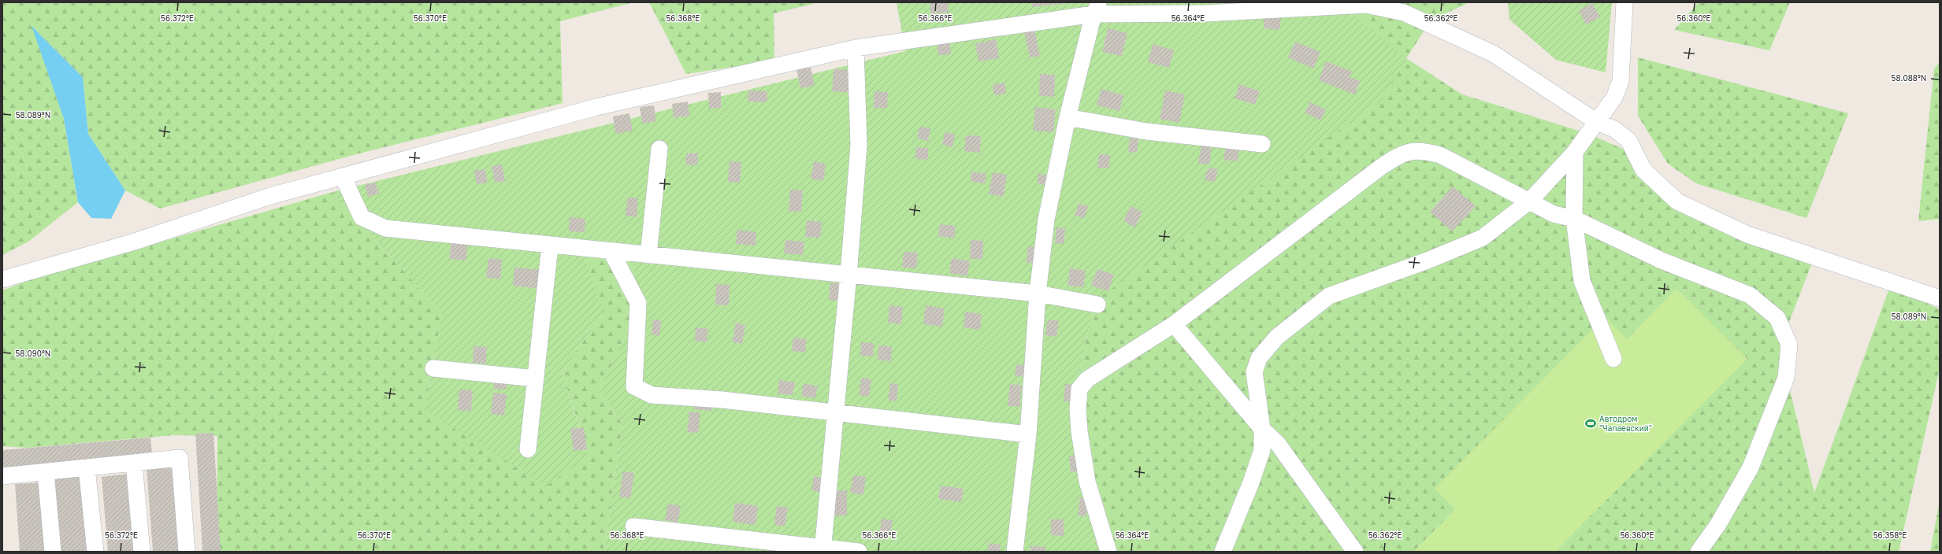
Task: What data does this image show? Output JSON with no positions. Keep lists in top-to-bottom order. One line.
{"places":{"sports":["Автодром \"Чапаевский\""]},"coordinates":["56.372°E","56.370°E","56.368°E","56.366°E","56.364°E","56.362°E","56.360°E","58.088°N","58.089°N","58.090°N","56.358°E"]}
